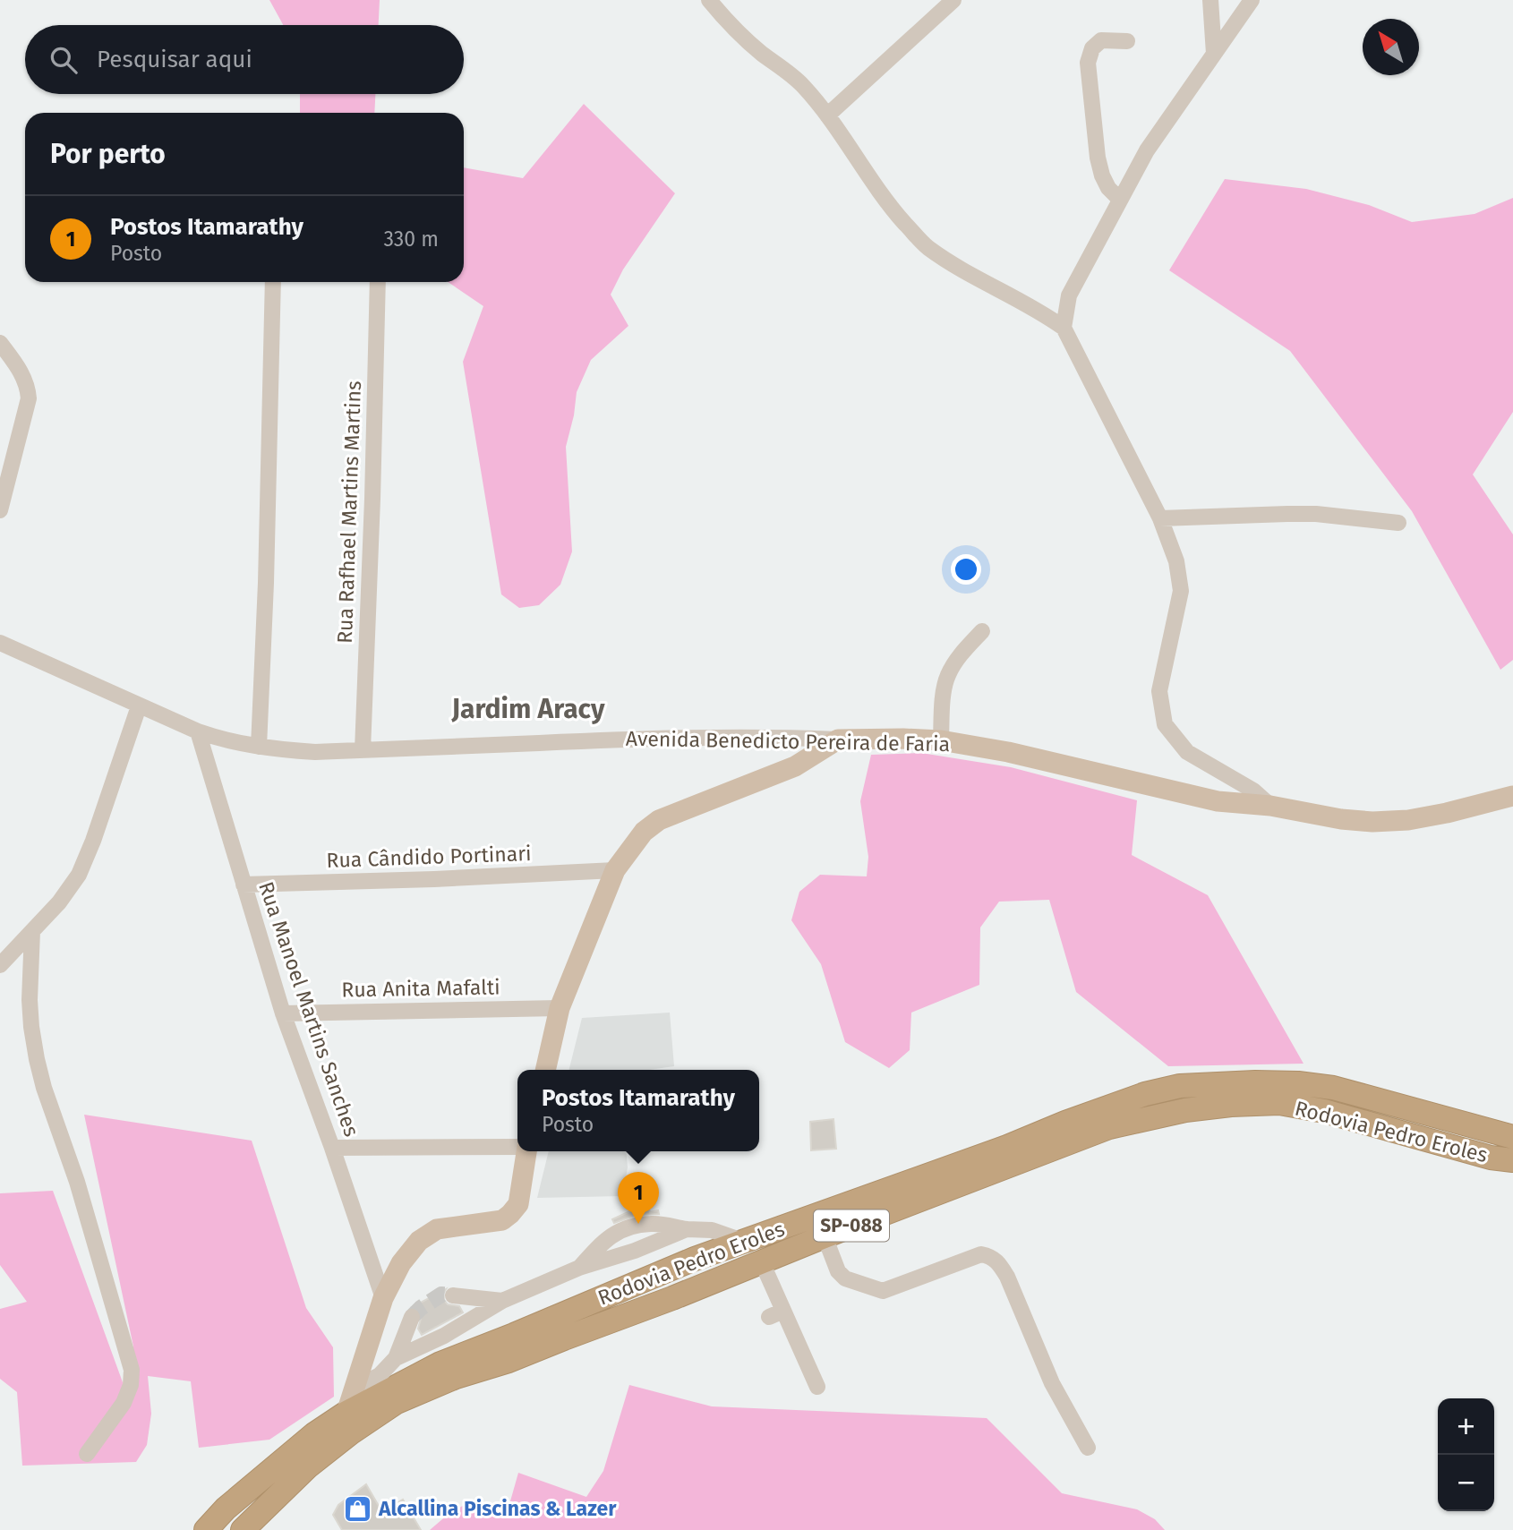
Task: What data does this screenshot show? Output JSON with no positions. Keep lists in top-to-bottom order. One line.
{"streets":{"highway":["Rodovia Pedro Eroles","SP-088"],"main road":["Avenida Benedicto Pereira de Faria"],"street":["Rua Rafhael Martins Martins","Rua Cândido Portinari","Rua Anita Mafalti","Rua Manoel Martins Sanches"]},"crossings":[["Rua Rafhael Martins Martins","Avenida Benedicto Pereira de Faria"],["Avenida Benedicto Pereira de Faria","Rua Manoel Martins Sanches"],["Rua Cândido Portinari","Rua Manoel Martins Sanches"],["Rua Anita Mafalti","Rua Manoel Martins Sanches"]],"districts":["Jardim Aracy"],"places":{"shop":["Alcallina Piscinas & Lazer"]},"north":"top left","page":{"search":"Pesquisar aqui","heading":"Por perto","list":[{"mark":"1","name":"Postos Itamarathy","note":"Posto","value":"330 m"}],"popup":["Postos Itamarathy","Posto"],"pins":"1","map_buttons":["+","−"]}}
